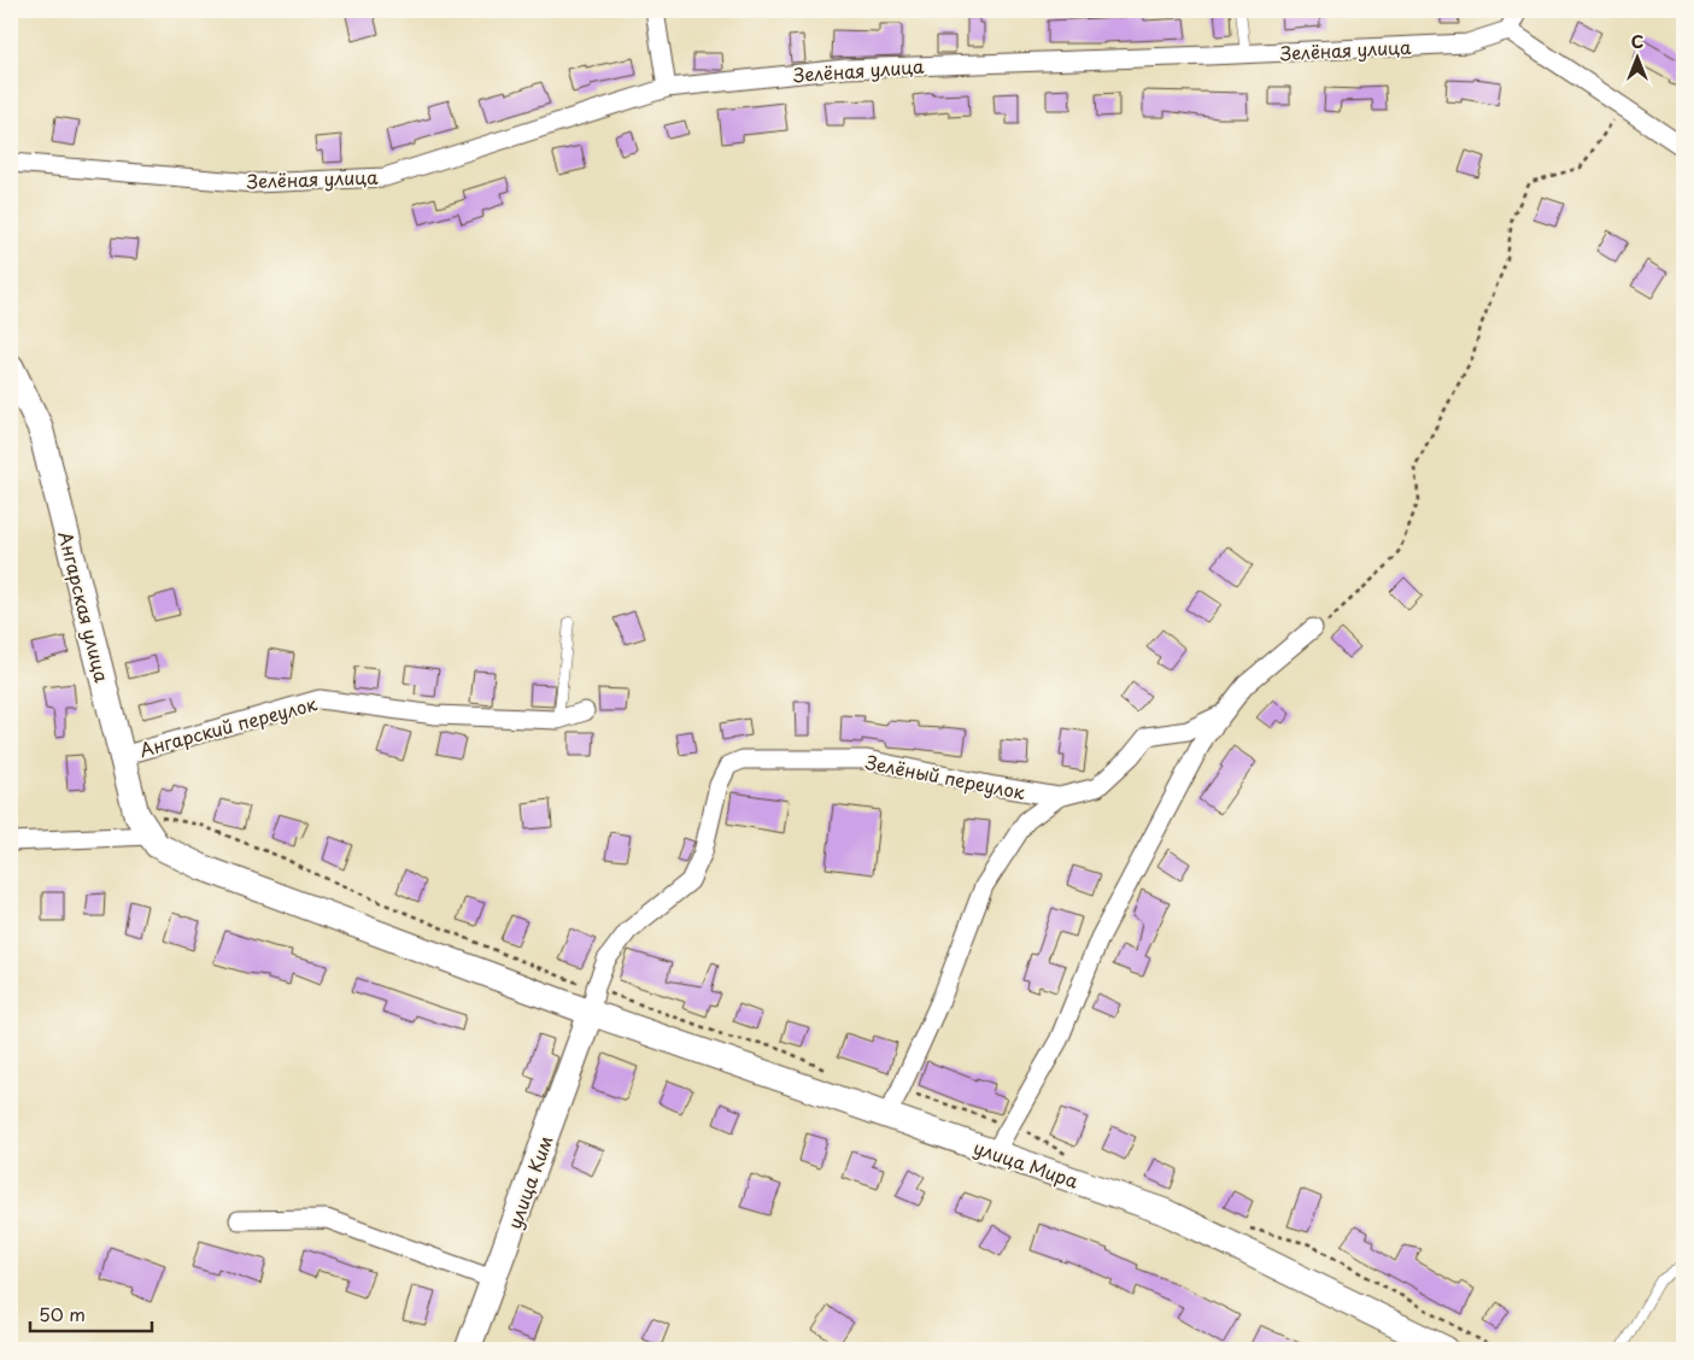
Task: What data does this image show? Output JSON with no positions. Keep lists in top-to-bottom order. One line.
{"streets":{"street":["Зелёная улица","Ангарская улица","Ангарский переулок","Зелёный переулок","улица Мира","улица Ким"]},"crossings":[["Ангарская улица","Ангарский переулок"],["Ангарская улица","улица Мира"],["Зелёный переулок","улица Мира"],["Зелёный переулок","улица Ким"],["улица Мира","улица Ким"]],"scale_bar":"50 m","north":"top"}
